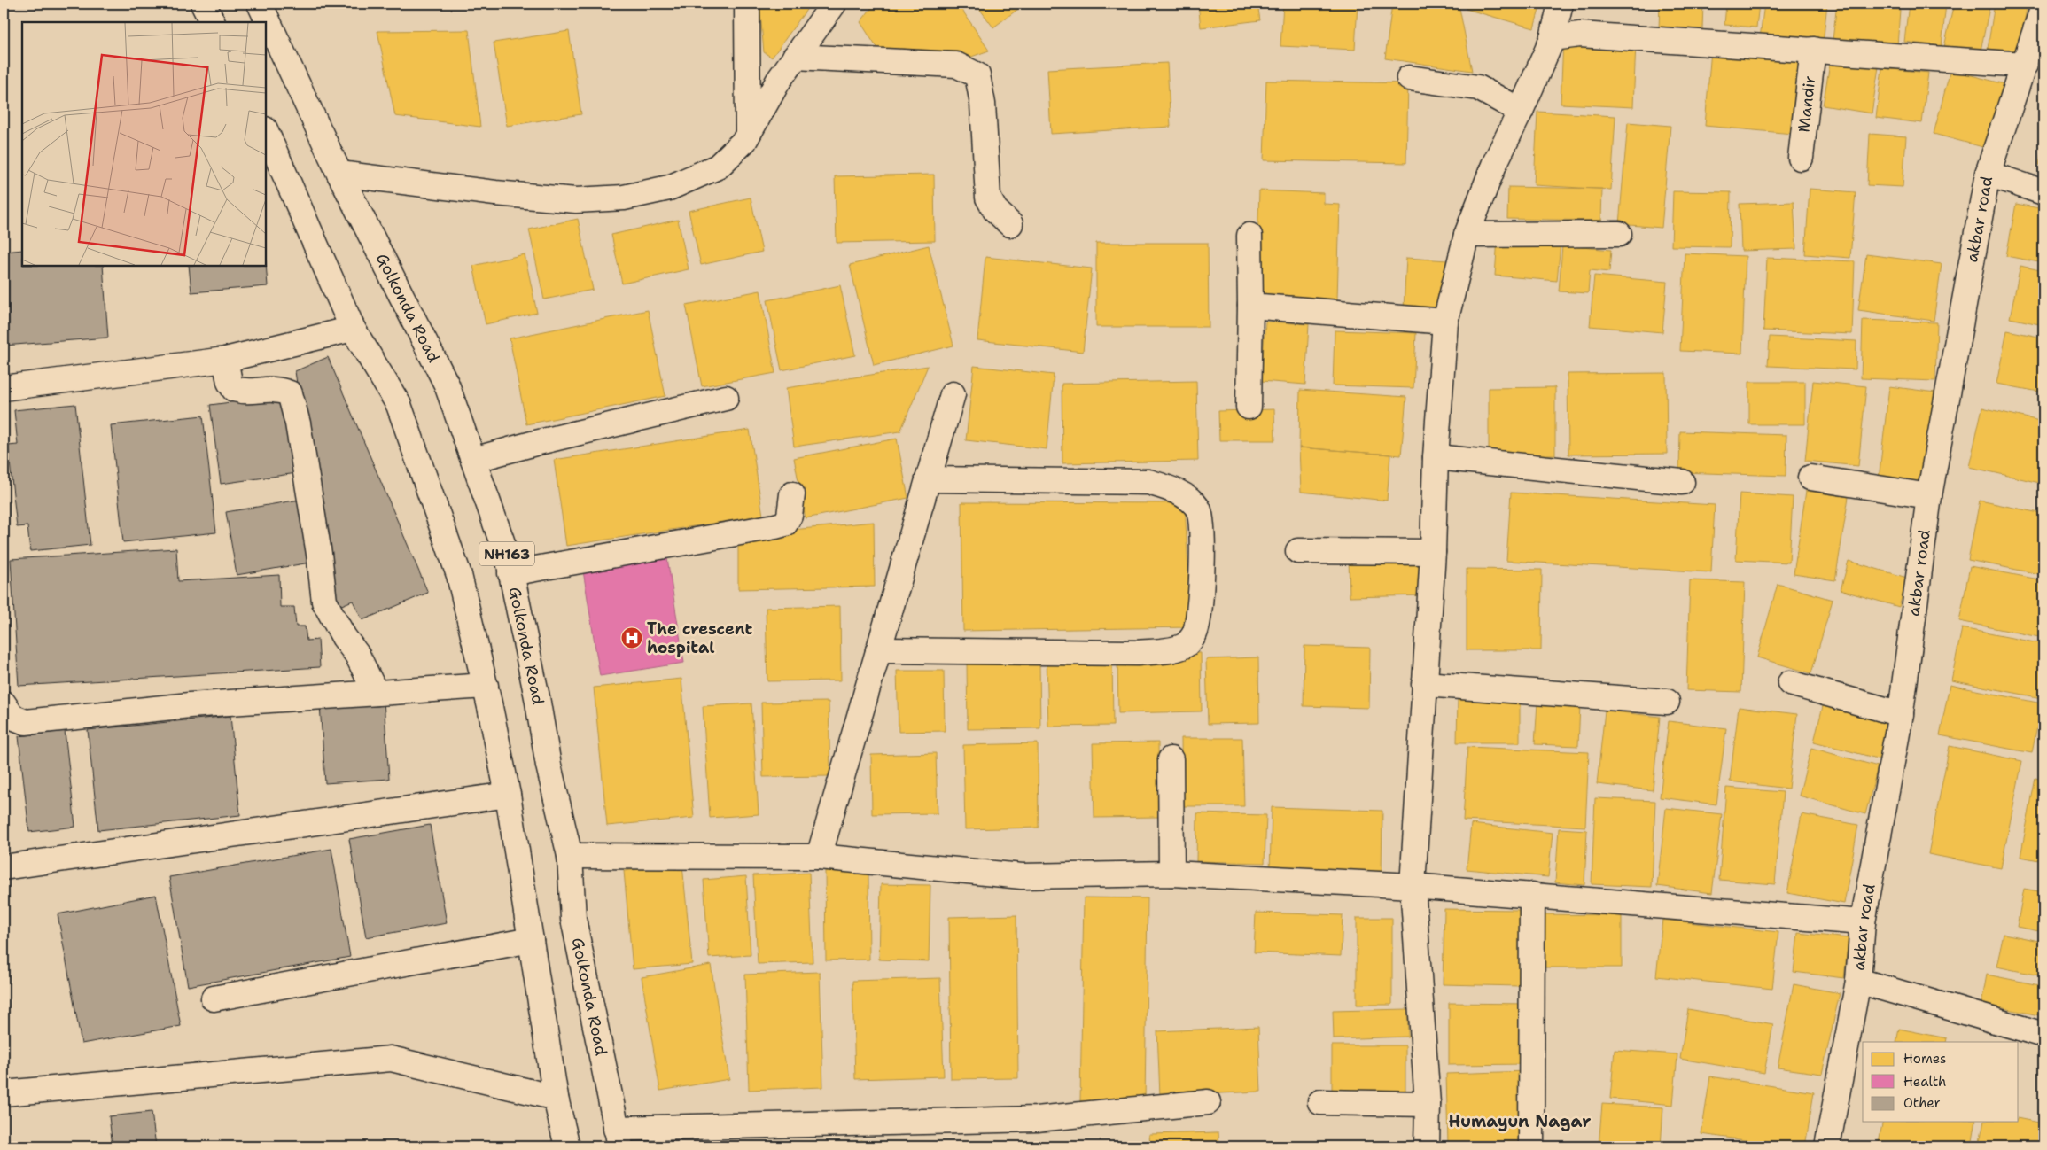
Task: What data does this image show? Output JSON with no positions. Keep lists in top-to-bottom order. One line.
{"streets":{"main road":["Mandir","akbar road","Golkonda Road","NH163"]},"districts":["Humayun Nagar"],"places":{"hospital":["The crescent hospital"]},"legend":["Homes","Health","Other"]}
